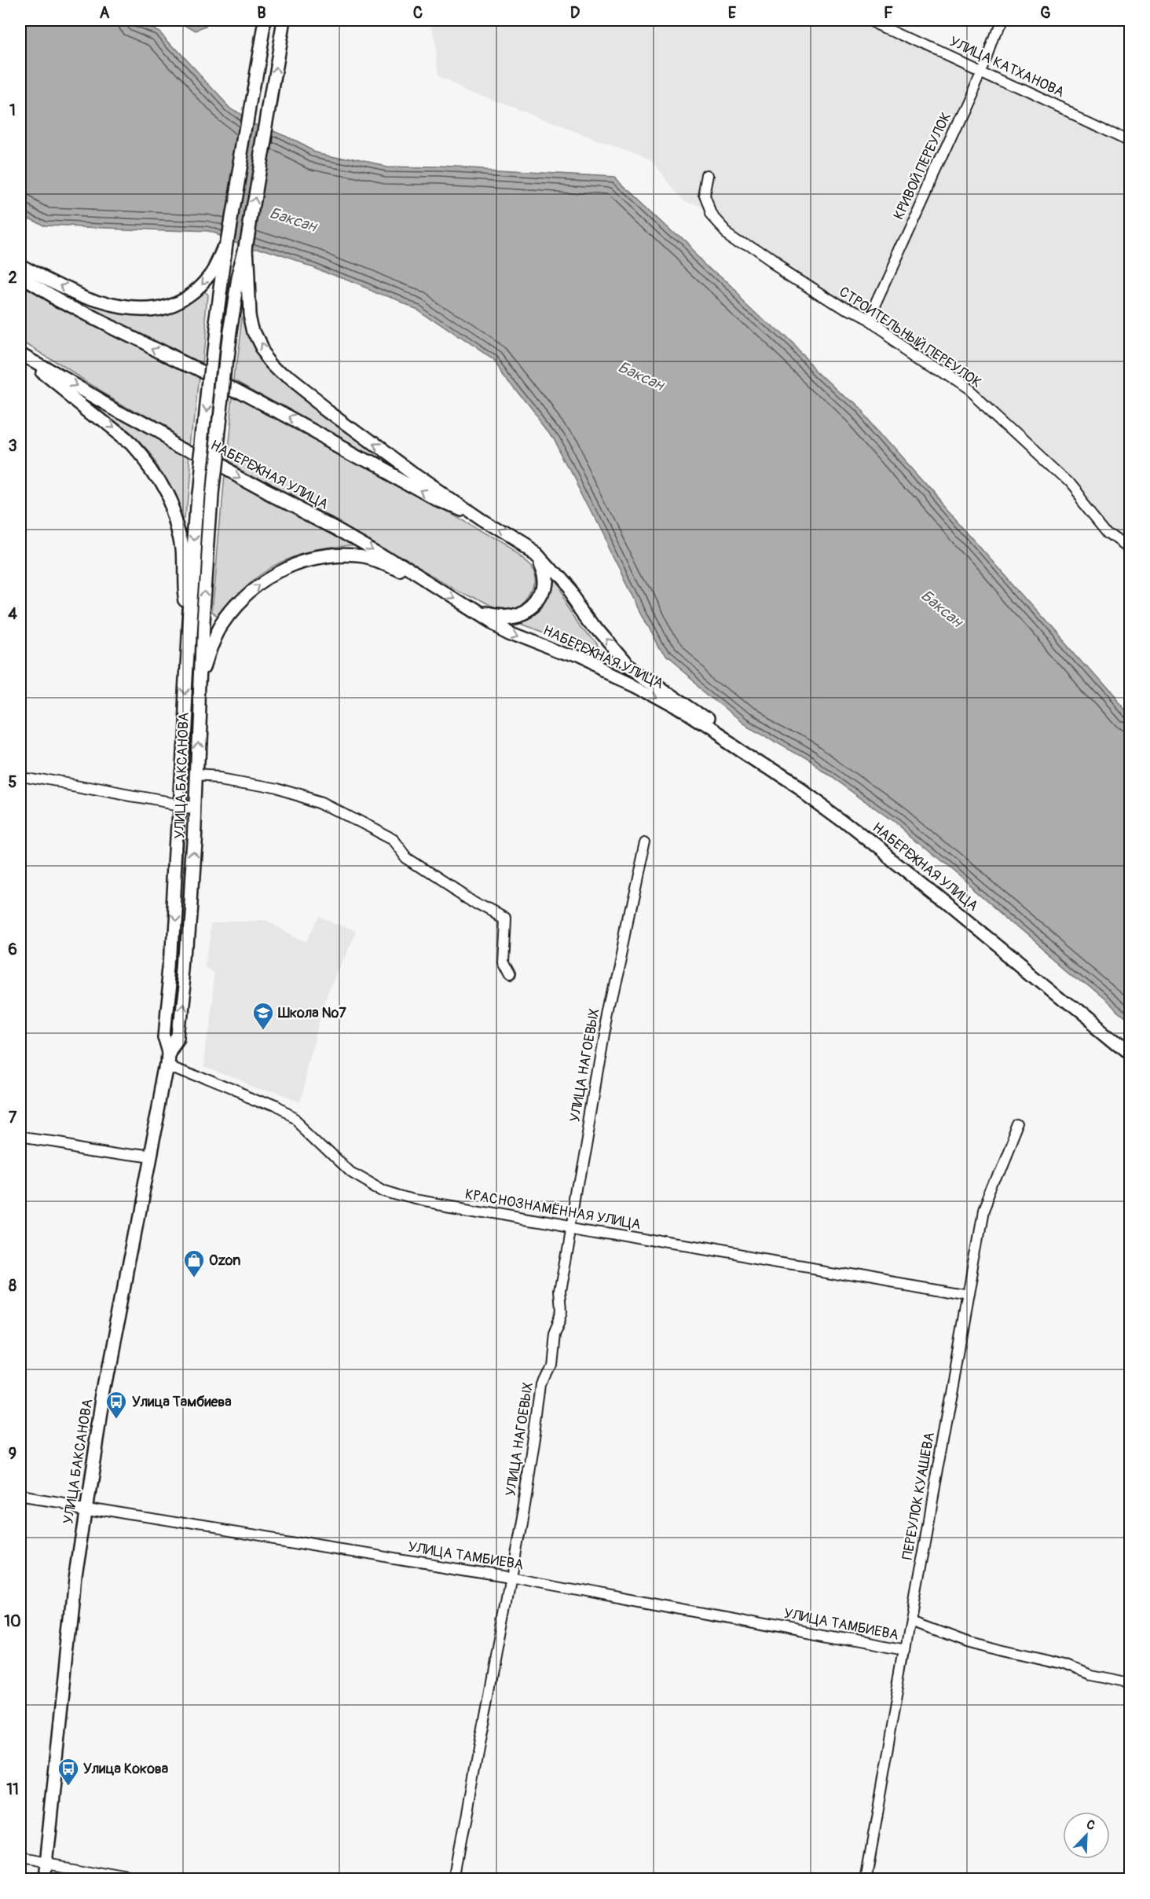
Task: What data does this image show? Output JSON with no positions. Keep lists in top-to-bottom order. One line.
{"streets":{"main road":["НАБЕРЕЖНАЯ УЛИЦА","УЛИЦА БАКСАНОВА"],"street":["УЛИЦА КАТХАНОВА","КРИВОЙ ПЕРЕУЛОК","СТРОИТЕЛЬНЫЙ ПЕРЕУЛОК","УЛИЦА НАГОЕВЫХ","КРАСНОЗНАМЁННАЯ УЛИЦА","ПЕРЕУЛОК КУАШЕВА","УЛИЦА ТАМБИЕВА"]},"crossings":[["УЛИЦА КАТХАНОВА","КРИВОЙ ПЕРЕУЛОК"],["КРИВОЙ ПЕРЕУЛОК","СТРОИТЕЛЬНЫЙ ПЕРЕУЛОК"],["УЛИЦА БАКСАНОВА","КРАСНОЗНАМЁННАЯ УЛИЦА"],["УЛИЦА БАКСАНОВА","УЛИЦА ТАМБИЕВА"],["УЛИЦА НАГОЕВЫХ","КРАСНОЗНАМЁННАЯ УЛИЦА"],["УЛИЦА НАГОЕВЫХ","УЛИЦА ТАМБИЕВА"],["КРАСНОЗНАМЁННАЯ УЛИЦА","ПЕРЕУЛОК КУАШЕВА"],["ПЕРЕУЛОК КУАШЕВА","УЛИЦА ТАМБИЕВА"]],"water":["Баксан"],"places":{"school or university":["Школа №7"],"shop":["Ozon"],"bus stop":["Улица Тамбиева","Улица Кокова"]},"north":"top right","grid":{"columns":["A","B","C","D","E","F","G"],"rows":["1","2","3","4","5","6","7","8","9","10","11"]}}
